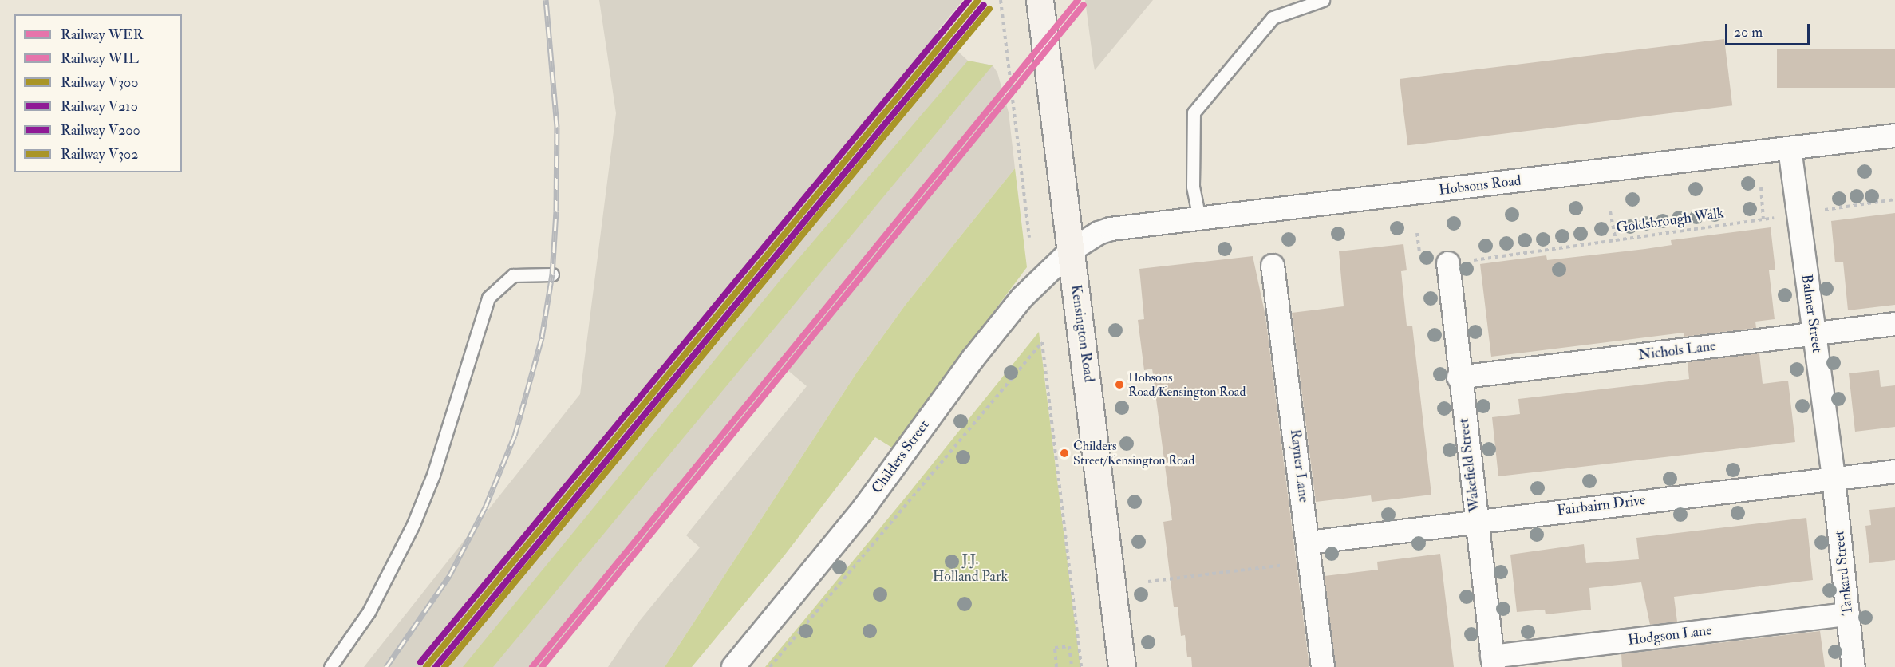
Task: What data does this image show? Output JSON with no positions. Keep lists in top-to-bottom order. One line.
{"streets":{"street":["Hobsons Road","Balmer Street","Kensington Road","Nichols Lane","Childers Street","Wakefield Street","Rayner Lane","Fairbairn Drive","Tankard Street","Hodgson Lane"],"path":["Goldsbrough Walk"]},"crossings":[["Hobsons Road","Balmer Street"],["Hobsons Road","Kensington Road"],["Hobsons Road","Childers Street"],["Goldsbrough Walk","Balmer Street"],["Goldsbrough Walk","Wakefield Street"],["Balmer Street","Nichols Lane"],["Balmer Street","Fairbairn Drive"],["Balmer Street","Tankard Street"],["Kensington Road","Childers Street"],["Nichols Lane","Wakefield Street"],["Wakefield Street","Fairbairn Drive"],["Wakefield Street","Hodgson Lane"],["Rayner Lane","Fairbairn Drive"],["Fairbairn Drive","Tankard Street"],["Tankard Street","Hodgson Lane"]],"parks":["J.J. Holland Park"],"places":["Hobsons Road/Kensington Road","Childers Street/Kensington Road"],"lines":["rail line WER","rail line V300","rail line V200","rail line WIL","rail line V210","rail line V302"],"legend":["Railway WER","Railway WIL","Railway V300","Railway V210","Railway V200","Railway V302"],"scale_bar":"20 m"}
